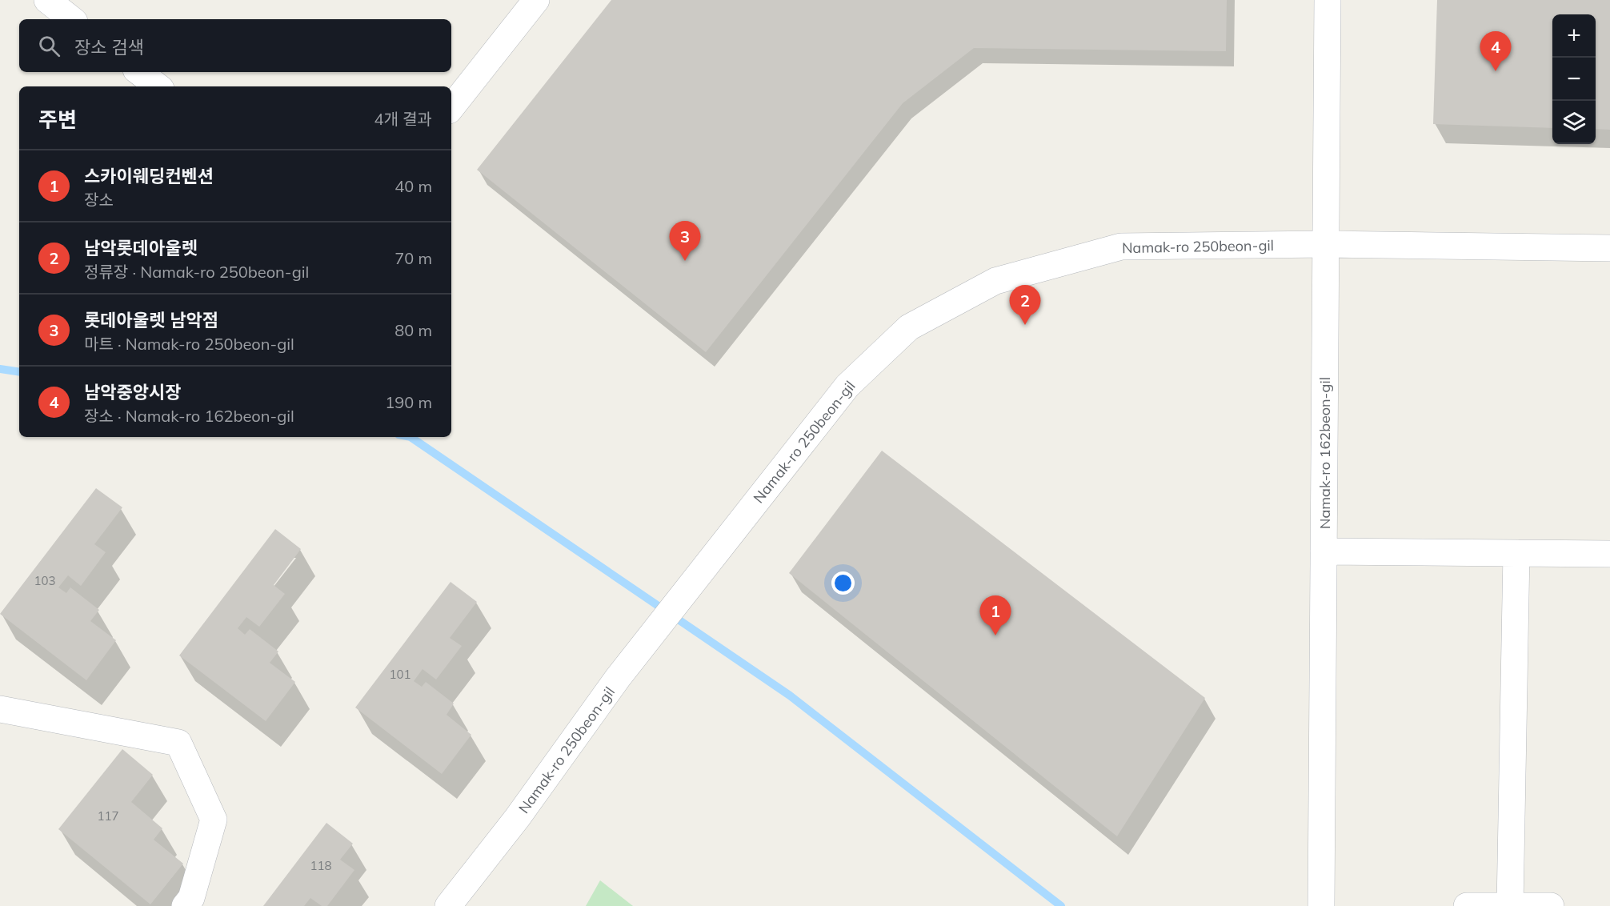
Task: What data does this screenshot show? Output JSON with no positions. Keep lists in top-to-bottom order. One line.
{"streets":{"street":["Namak-ro 250beon-gil","Namak-ro 162beon-gil"]},"crossings":[["Namak-ro 250beon-gil","Namak-ro 162beon-gil"]],"house_numbers":["103","101","117","118"],"page":{"map_buttons":["+","−"],"search":"장소 검색","pins":["4","3","2","1"],"heading":["주변","4개 결과"],"list":[{"mark":"1","name":"스카이웨딩컨벤션","note":"장소","value":"40 m"},{"mark":"2","name":"남악롯데아울렛","note":"정류장 · Namak-ro 250beon-gil","value":"70 m"},{"mark":"3","name":"롯데아울렛 남악점","note":"마트 · Namak-ro 250beon-gil","value":"80 m"},{"mark":"4","name":"남악중앙시장","note":"장소 · Namak-ro 162beon-gil","value":"190 m"}]}}
